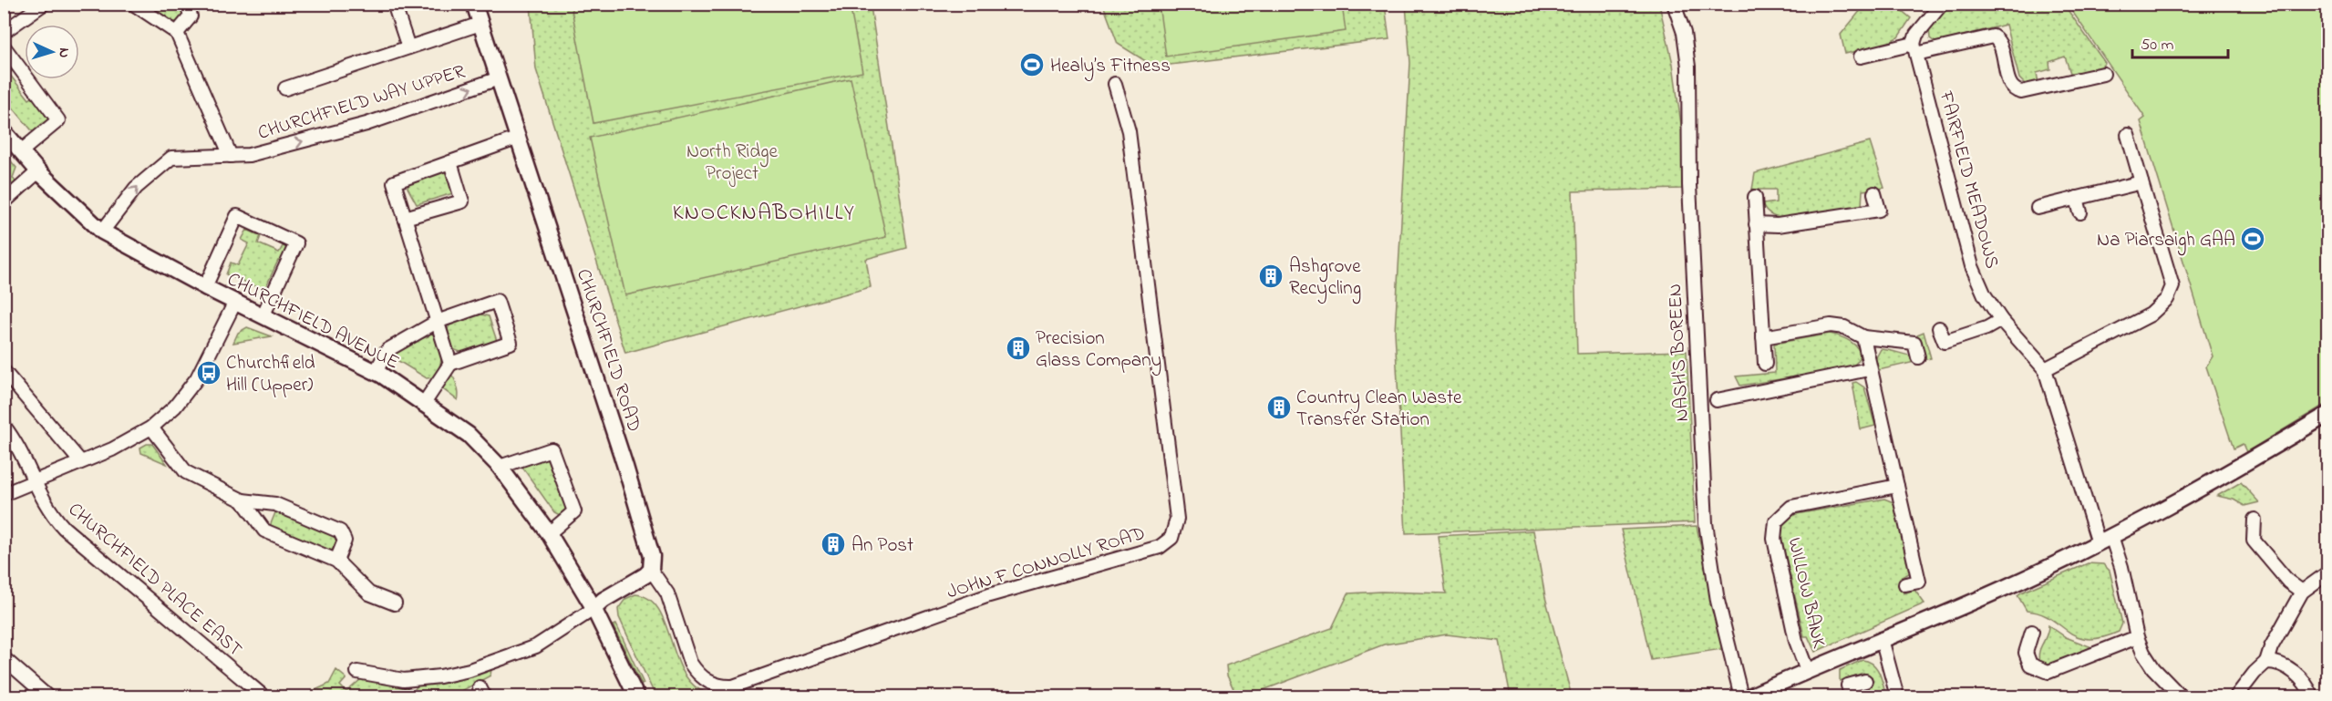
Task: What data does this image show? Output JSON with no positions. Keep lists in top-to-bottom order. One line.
{"streets":{"street":["CHURCHFIELD WAY UPPER","FAIRFIELD MEADOWS","CHURCHFIELD AVENUE","CHURCHFIELD ROAD","NASH'S BOREEN","JOHN F CONNOLLY ROAD","CHURCHFIELD PLACE EAST","WILLOW BANK"]},"crossings":[["CHURCHFIELD WAY UPPER","CHURCHFIELD AVENUE"],["CHURCHFIELD WAY UPPER","CHURCHFIELD ROAD"],["CHURCHFIELD ROAD","JOHN F CONNOLLY ROAD"]],"districts":["KNOCKNABOHILLY"],"parks":["North Ridge Project"],"places":{"sports":["Healy’s Fitness","Na Piarsaigh GAA"],"building":["Ashgrove Recycling","Precision Glass Company","Country Clean Waste Transfer Station","An Post"],"bus stop":["Churchfield Hill (Upper)"]},"scale_bar":"50 m","north":"right"}
